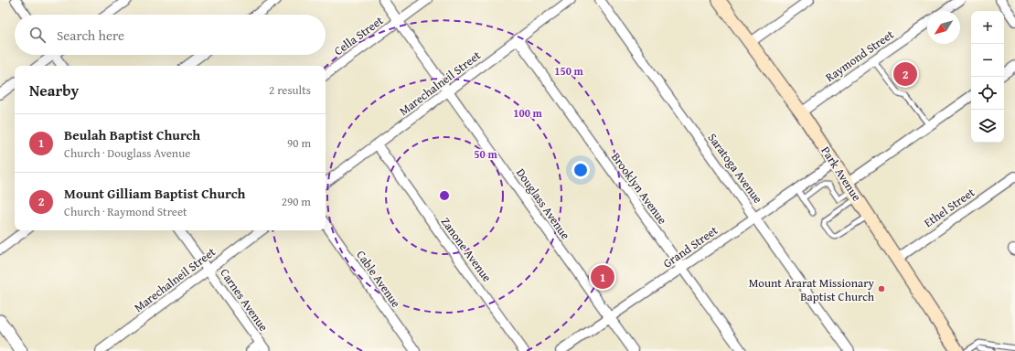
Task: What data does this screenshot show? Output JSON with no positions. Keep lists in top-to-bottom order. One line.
{"streets":{"main road":["Park Avenue"],"street":["Cella Street","Raymond Street","Marechalneil Street","Saratoga Avenue","Brooklyn Avenue","Douglass Avenue","Ethel Street","Grand Street","Zanone Avenue","Cable Avenue","Carnes Avenue"]},"crossings":[["Cella Street","Douglass Avenue"],["Raymond Street","Park Avenue"],["Marechalneil Street","Brooklyn Avenue"],["Marechalneil Street","Douglass Avenue"],["Marechalneil Street","Zanone Avenue"],["Marechalneil Street","Carnes Avenue"],["Saratoga Avenue","Grand Street"],["Park Avenue","Ethel Street"],["Park Avenue","Grand Street"],["Brooklyn Avenue","Grand Street"],["Douglass Avenue","Grand Street"]],"places":["Mount Ararat Missionary Baptist Church"],"north":"bottom left","page":{"map_buttons":["+","−"],"search":"Search here","pins":["2","1"],"heading":["Nearby","2 results"],"list":[{"mark":"1","name":"Beulah Baptist Church","note":"Church · Douglass Avenue","value":"90 m"},{"mark":"2","name":"Mount Gilliam Baptist Church","note":"Church · Raymond Street","value":"290 m"}]},"rings":["150 m","100 m","50 m"]}
